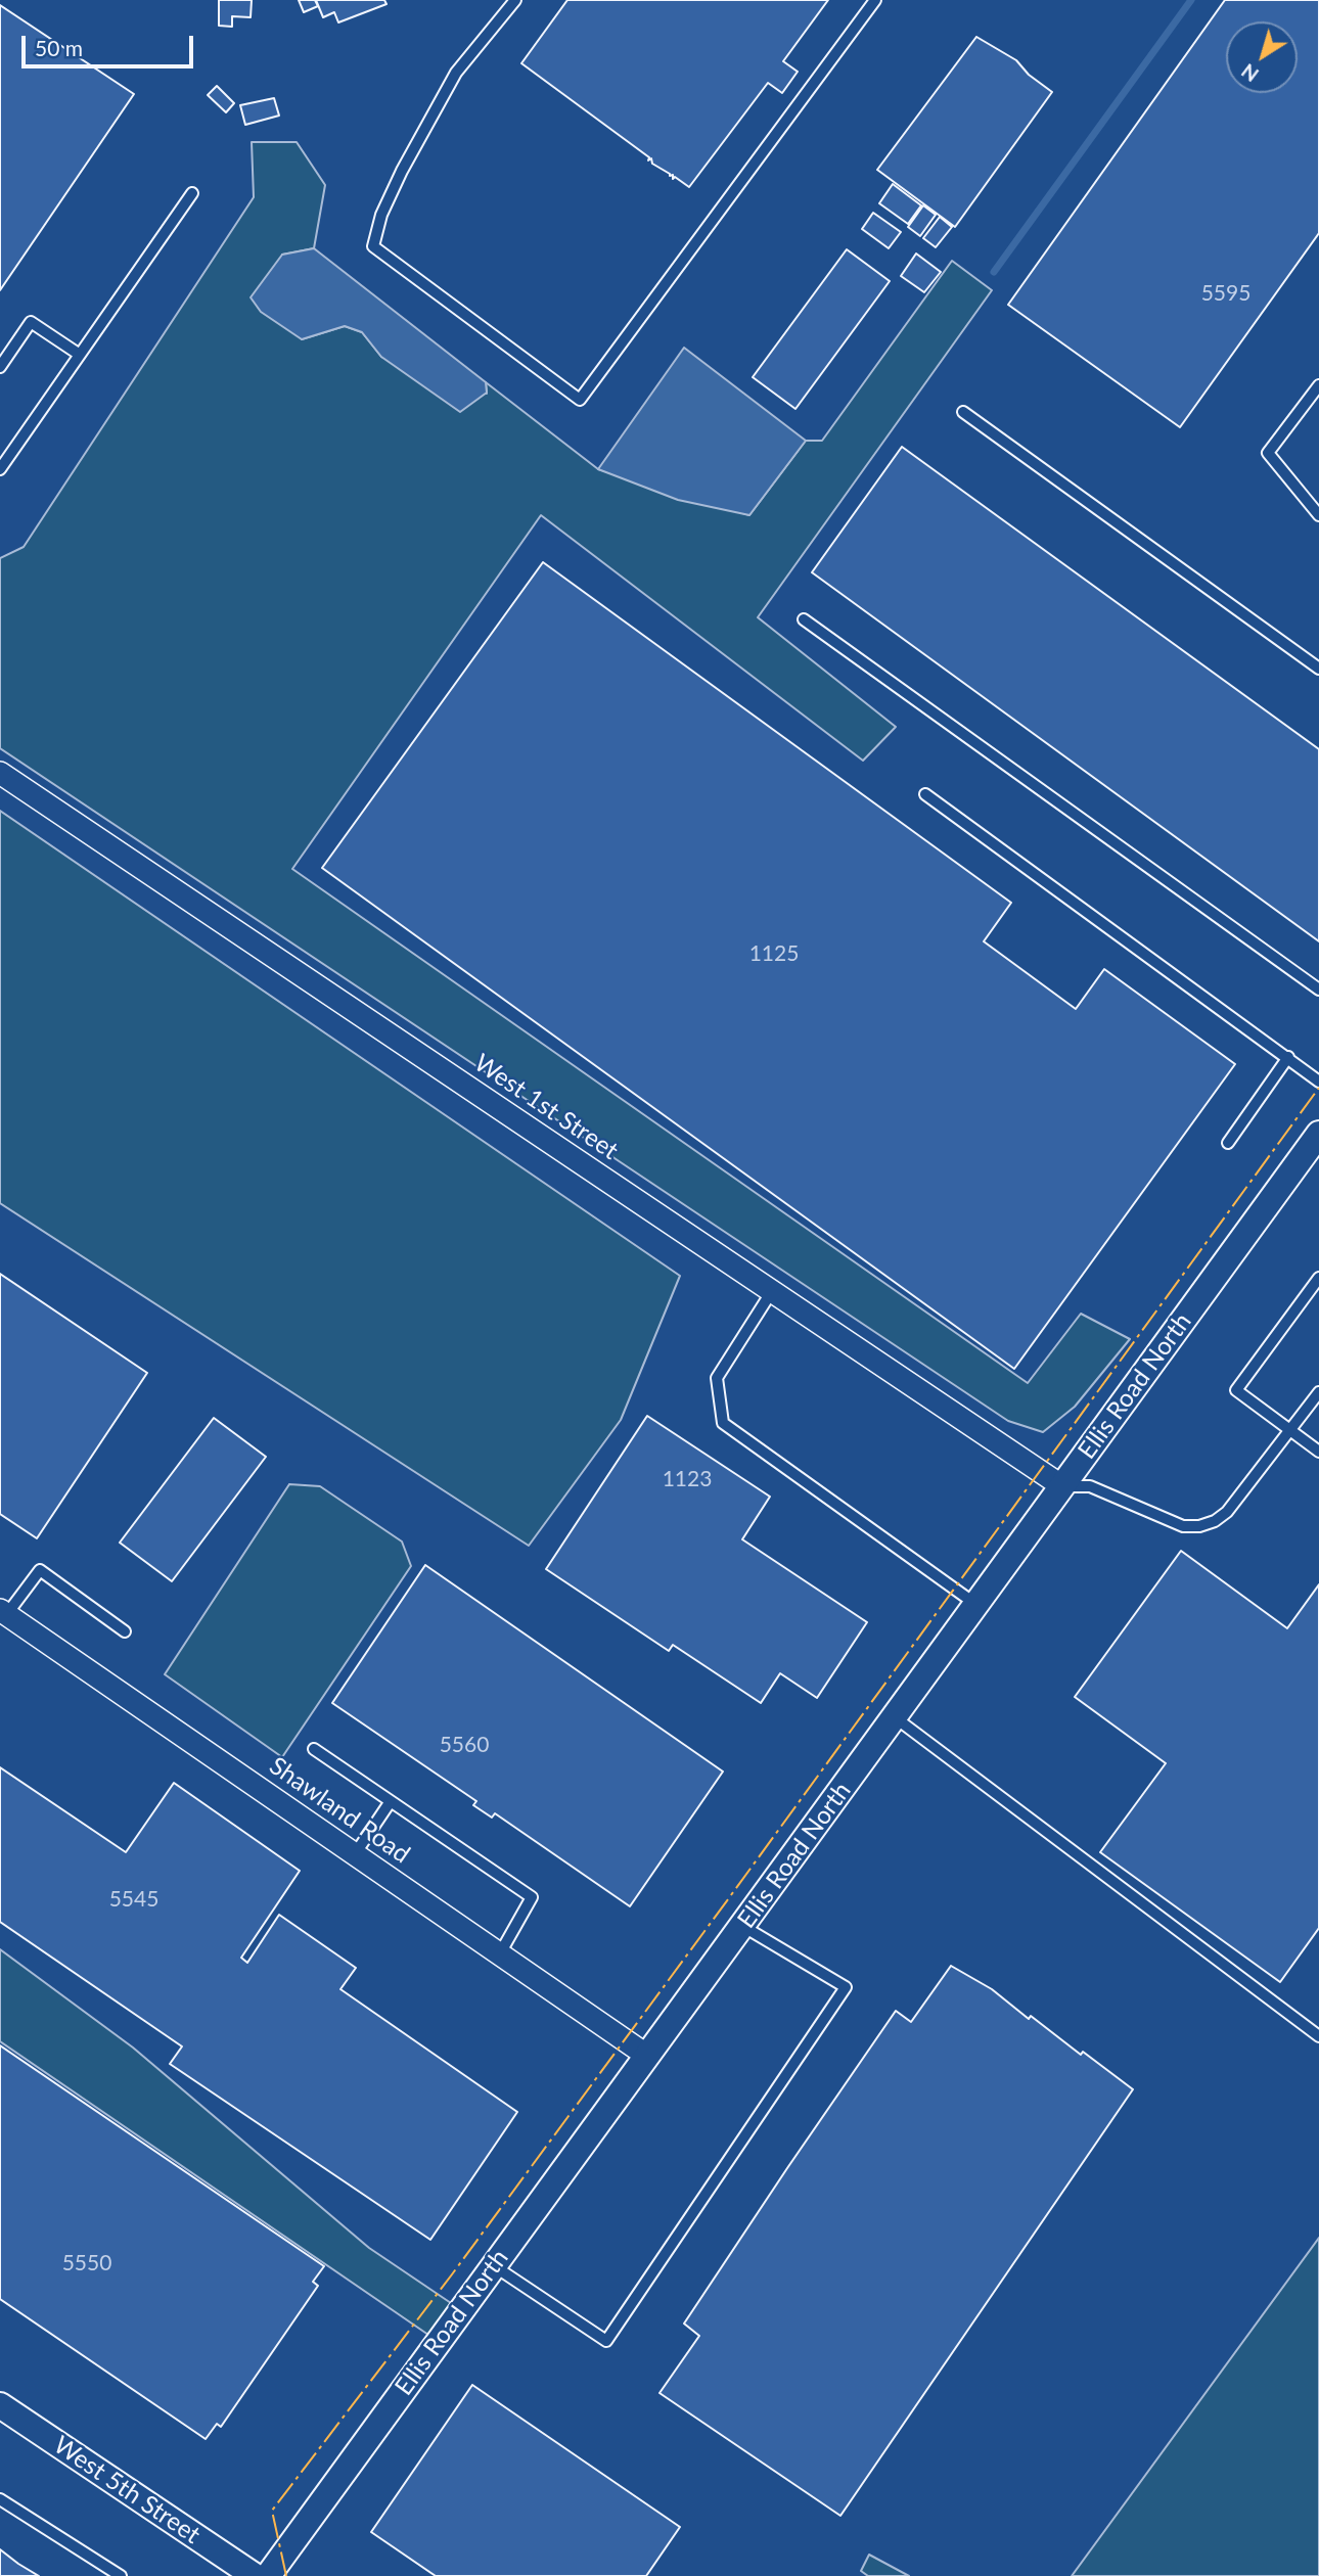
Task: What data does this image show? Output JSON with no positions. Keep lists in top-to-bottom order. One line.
{"streets":{"street":["West 1st Street","Ellis Road North","Shawland Road","West 5th Street"]},"crossings":[["West 1st Street","Ellis Road North"],["Ellis Road North","Shawland Road"]],"house_numbers":["5595","1125","1123","5560","5545","5550"],"scale_bar":"50 m","north":"bottom left"}
